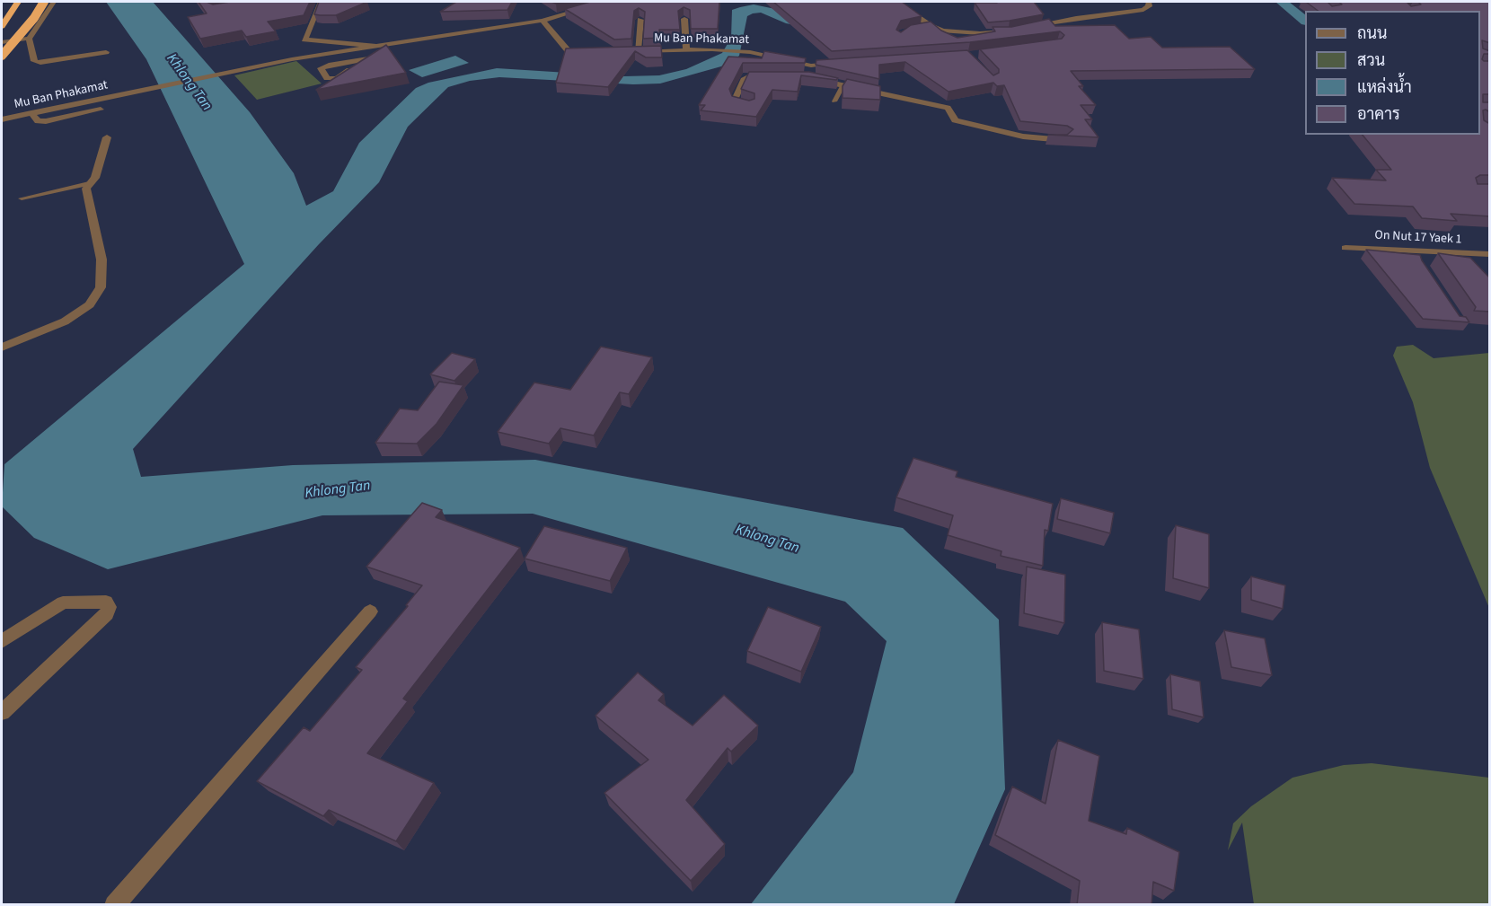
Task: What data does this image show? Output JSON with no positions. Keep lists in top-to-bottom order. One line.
{"streets":{"street":["Mu Ban Phakamat","On Nut 17 Yaek 1"]},"water":["Khlong Tan"],"legend":["ถนน","สวน","แหล่งน้ำ","อาคาร"]}
